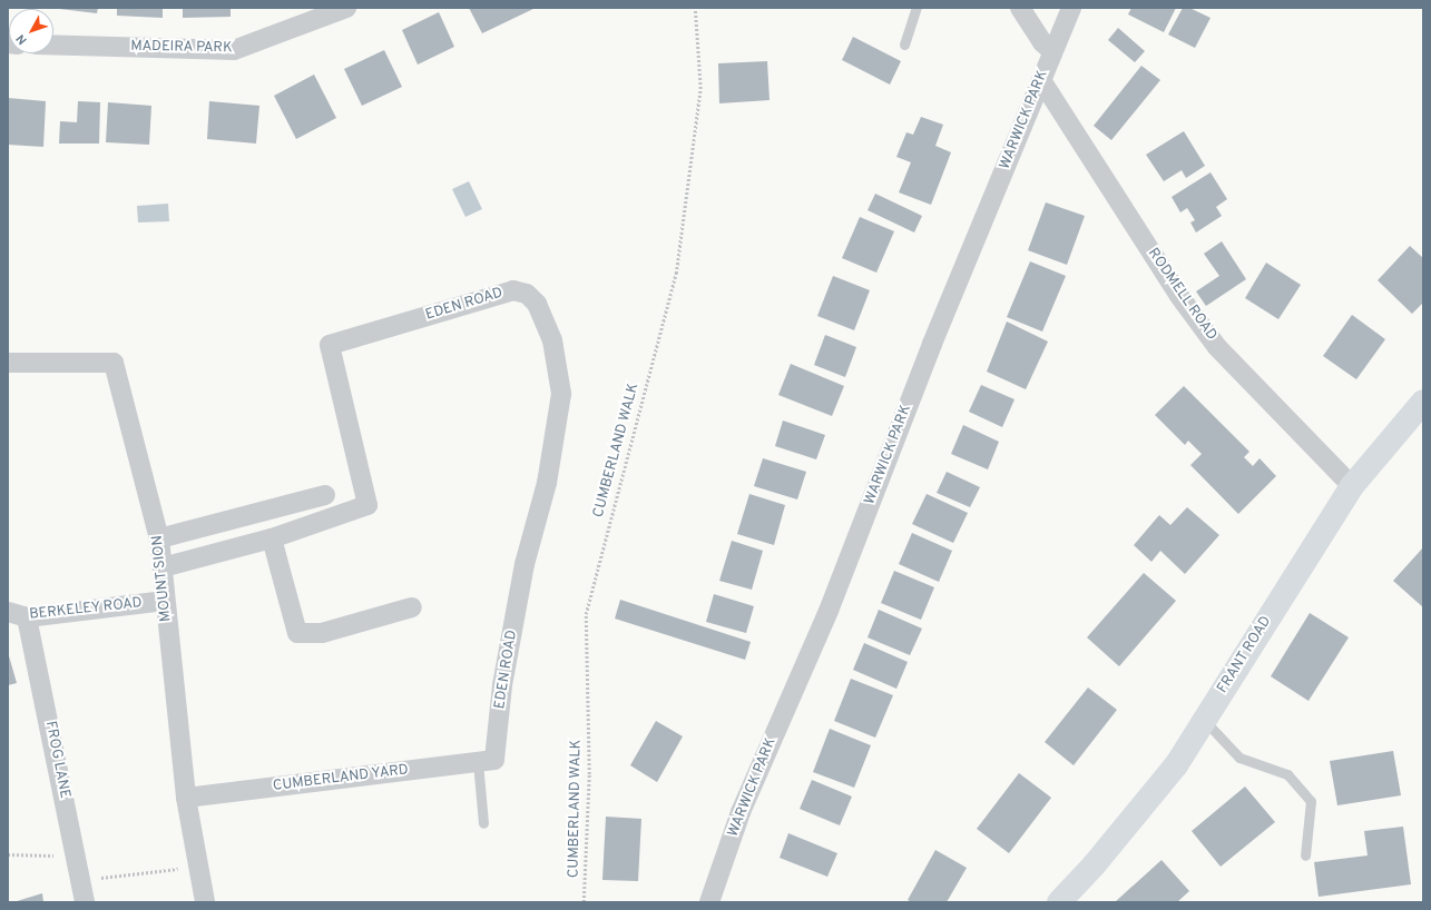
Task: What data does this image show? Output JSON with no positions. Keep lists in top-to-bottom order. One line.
{"streets":{"main road":["FRANT ROAD"],"street":["MADEIRA PARK","WARWICK PARK","RODMELL ROAD","EDEN ROAD","MOUNT SION","BERKELEY ROAD","FROG LANE","CUMBERLAND YARD"],"path":["CUMBERLAND WALK"]},"crossings":[["WARWICK PARK","RODMELL ROAD"],["RODMELL ROAD","FRANT ROAD"],["EDEN ROAD","MOUNT SION"],["EDEN ROAD","CUMBERLAND YARD"],["MOUNT SION","BERKELEY ROAD"],["MOUNT SION","CUMBERLAND YARD"],["BERKELEY ROAD","FROG LANE"]],"north":"bottom left"}
